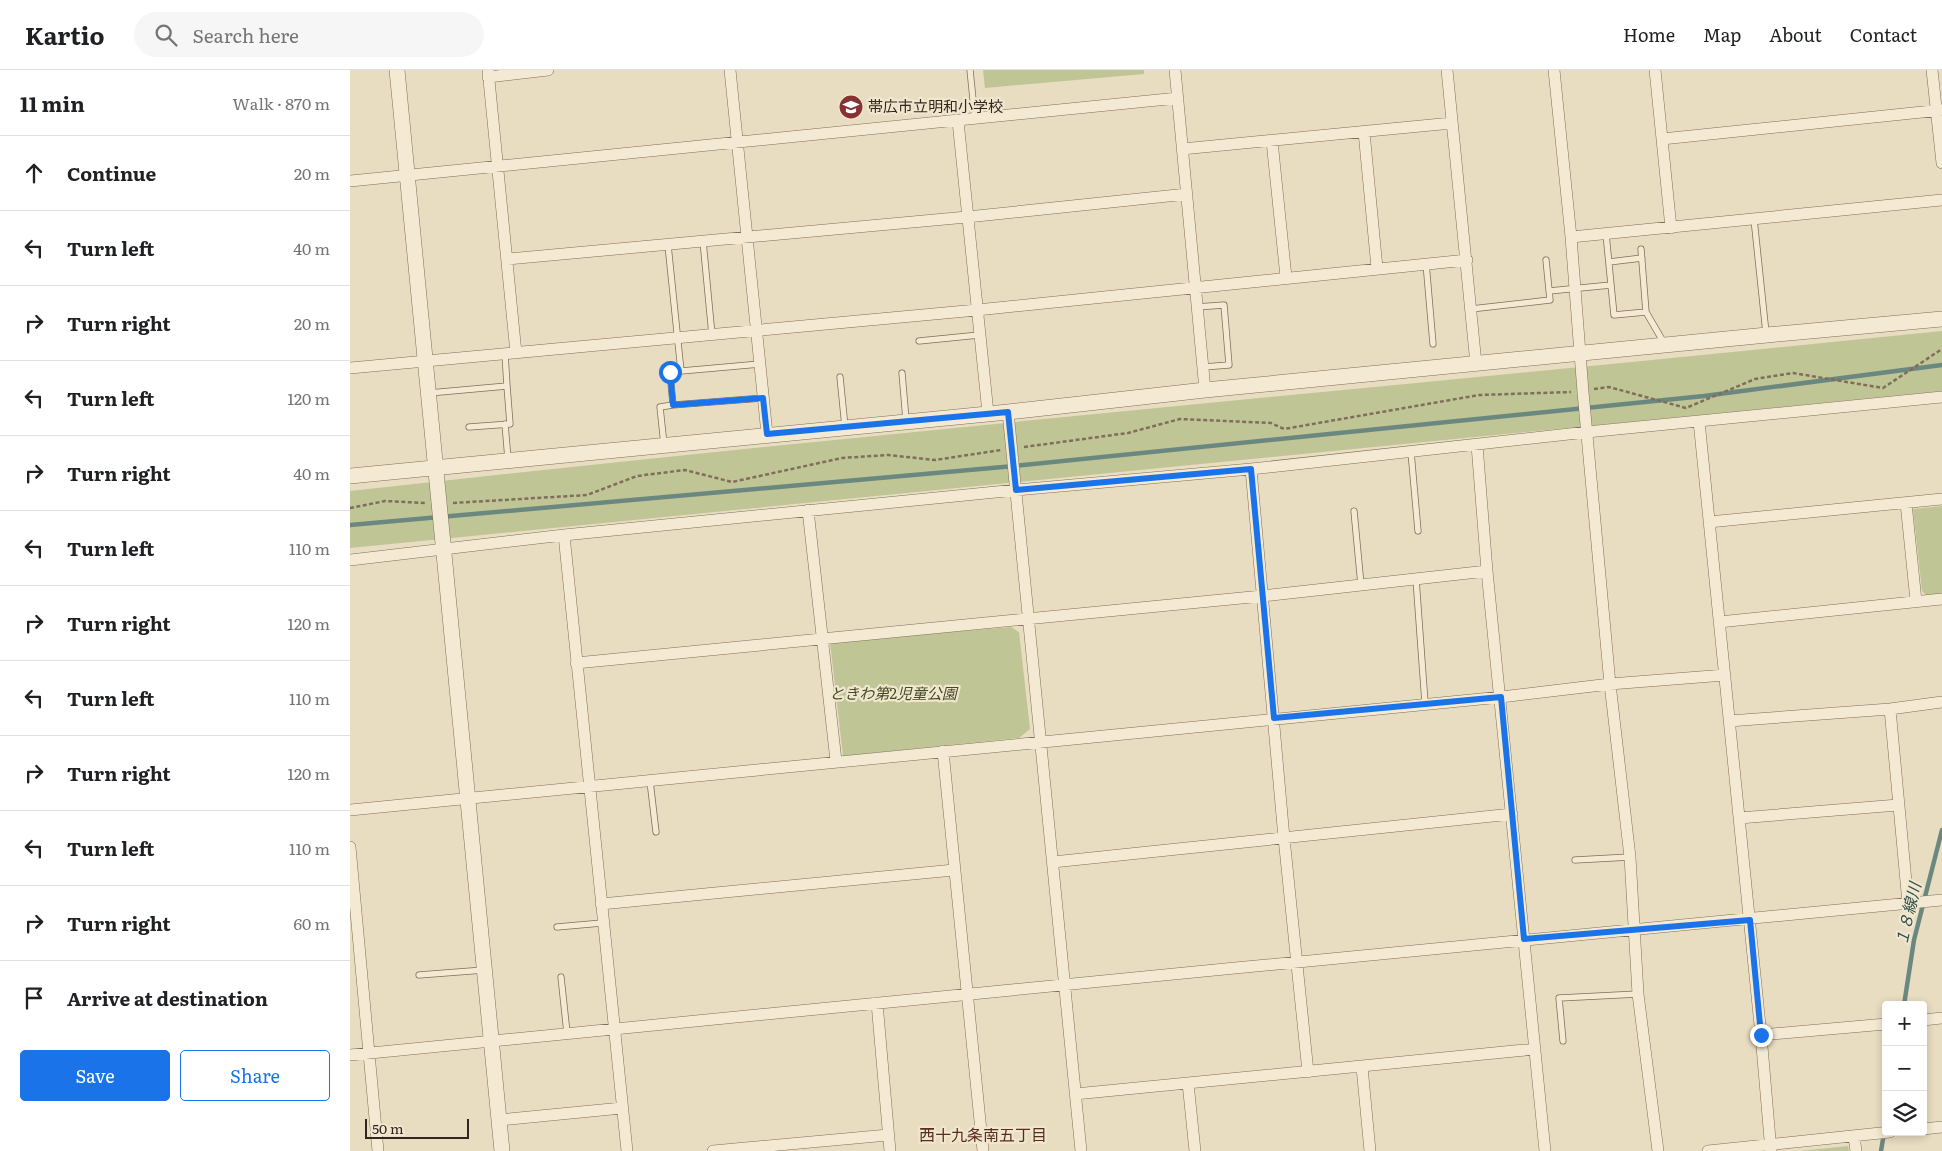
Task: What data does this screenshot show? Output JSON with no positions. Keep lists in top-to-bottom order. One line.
{"districts":["西十九条南五丁目"],"water":["１８線川"],"parks":["ときわ第2児童公園"],"places":{"school or university":["帯広市立明和小学校"]},"scale_bar":"50 m","page":{"header":"Kartio","search":"Search here","nav":["Home","Map","About","Contact"],"heading":["11 min","Walk · 870 m"],"list":[["Continue","20 m"],["Turn left","40 m"],["Turn right","20 m"],["Turn left","120 m"],["Turn right","40 m"],["Turn left","110 m"],["Turn right","120 m"],["Turn left","110 m"],["Turn right","120 m"],["Turn left","110 m"],["Turn right","60 m"],"Arrive at destination"],"map_buttons":["+","−"],"buttons":["Save","Share"],"scale":"50 m"}}
